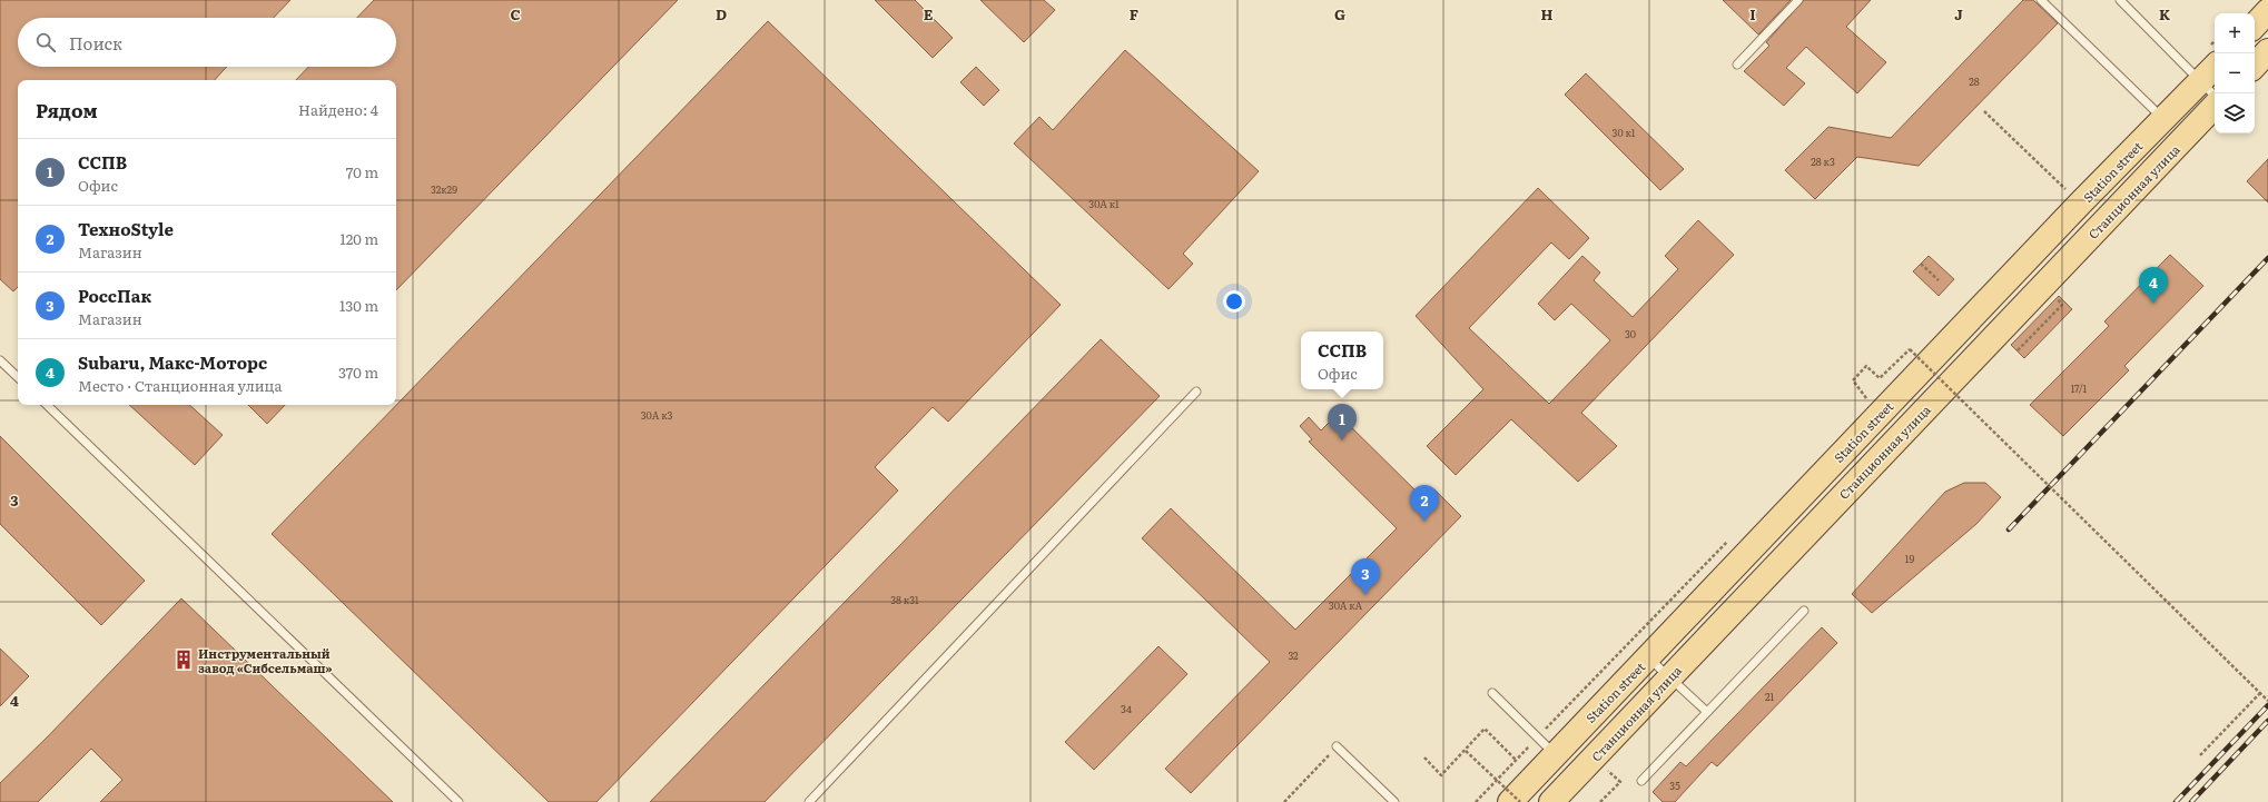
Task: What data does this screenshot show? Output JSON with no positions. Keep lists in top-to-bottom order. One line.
{"streets":{"main road":["Station street","Станционная улица"]},"places":{"building":["Инструментальный завод «Сибсельмаш»"]},"house_numbers":["28","30 к1","28 к3","32к29","30А к1","30","17/1","30А к3","19","38 к31","30А кА","32","21","34","35"],"page":{"map_buttons":["+","−"],"search":"Поиск","heading":["Рядом","Найдено: 4"],"list":[{"mark":"1","name":"ССПВ","note":"Офис","value":"70 m"},{"mark":"2","name":"ТехноStyle","note":"Магазин","value":"120 m"},{"mark":"3","name":"РоссПак","note":"Магазин","value":"130 m"},{"mark":"4","name":"Subaru, Макс-Моторс","note":"Место · Станционная улица","value":"370 m"}],"pins":["4","1","2","3"],"popup":["ССПВ","Офис"]},"grid":{"columns":["C","D","E","F","G","H","I","J","K"],"rows":["3","4"]}}
